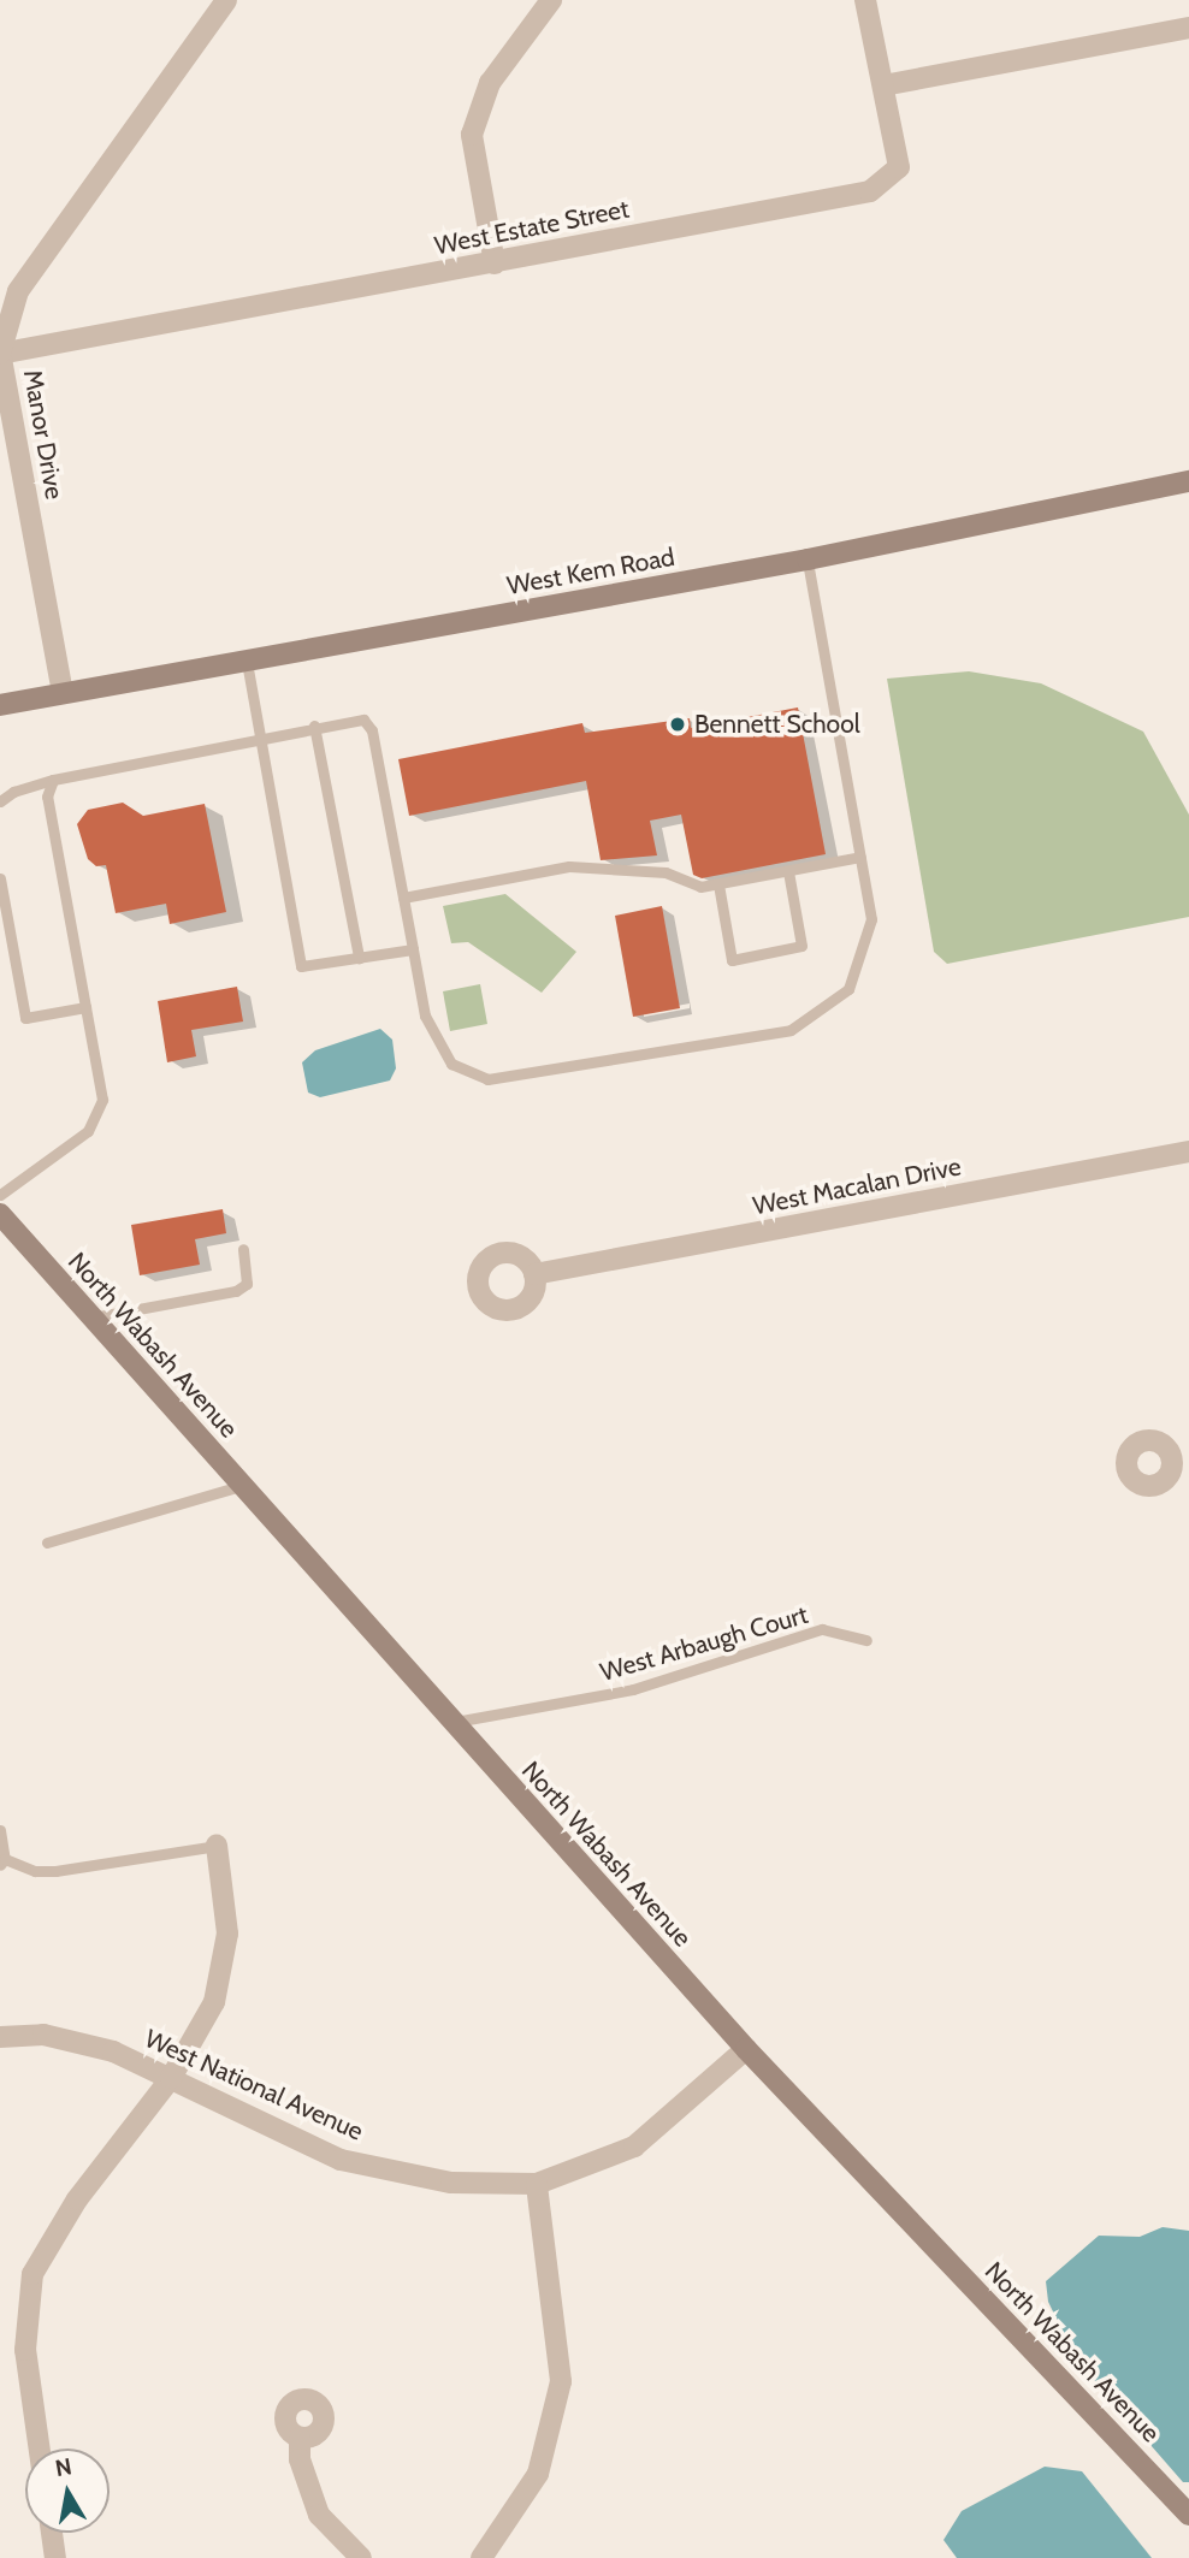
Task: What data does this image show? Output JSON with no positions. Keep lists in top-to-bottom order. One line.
{"streets":{"main road":["West Kem Road","North Wabash Avenue"],"street":["West Estate Street","Manor Drive","West Macalan Drive","West National Avenue"],"lane":["West Arbaugh Court"]},"crossings":[["West Estate Street","Manor Drive"],["Manor Drive","West Kem Road"],["North Wabash Avenue","West Arbaugh Court"],["North Wabash Avenue","West National Avenue"]],"places":["Bennett School"],"north":"top"}
